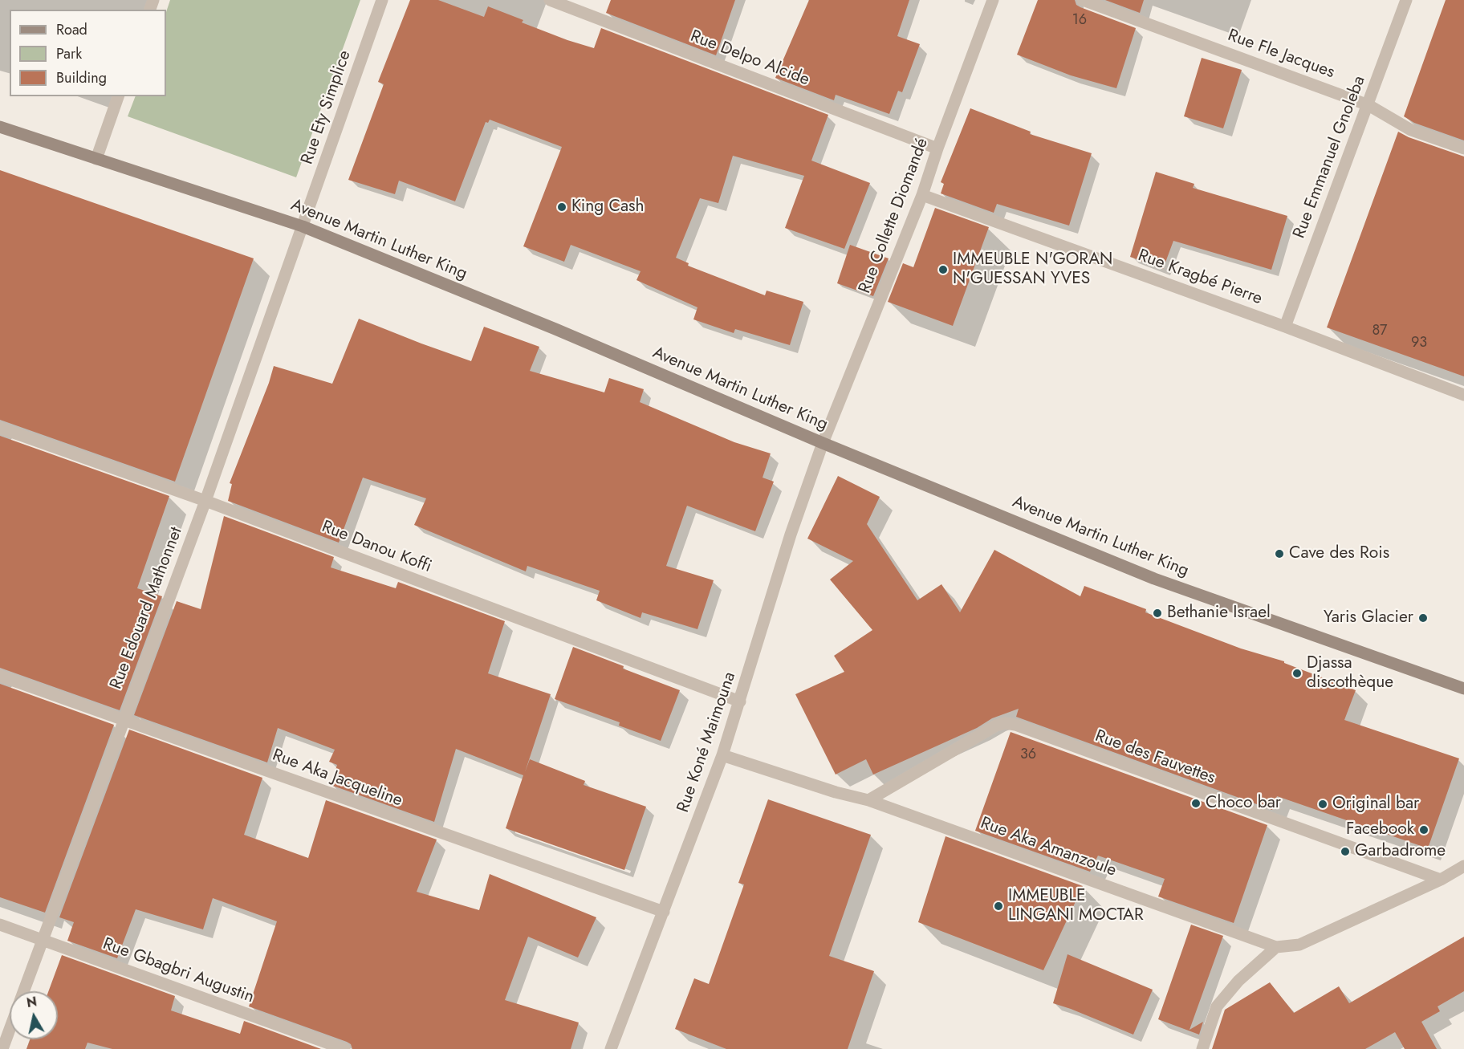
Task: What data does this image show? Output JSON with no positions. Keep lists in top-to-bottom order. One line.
{"streets":{"street":["Rue Fle Jacques","Rue Delpo Alcide","Rue Ety Simplice","Rue Emmanuel Gnoleba","Rue Collette Diomandé","Avenue Martin Luther King","Rue Kragbé Pierre","Rue Danou Koffi","Rue Edouard Mathonnet","Rue Koné Maimouna","Rue des Fauvettes","Rue Aka Jacqueline","Rue Aka Amanzoule","Rue Gbagbri Augustin"]},"crossings":[["Rue Fle Jacques","Rue Emmanuel Gnoleba"],["Rue Delpo Alcide","Rue Collette Diomandé"],["Rue Ety Simplice","Avenue Martin Luther King"],["Rue Ety Simplice","Rue Edouard Mathonnet"],["Rue Emmanuel Gnoleba","Rue Kragbé Pierre"],["Rue Collette Diomandé","Avenue Martin Luther King"],["Rue Collette Diomandé","Rue Kragbé Pierre"],["Rue Collette Diomandé","Rue Koné Maimouna"],["Avenue Martin Luther King","Rue Edouard Mathonnet"],["Avenue Martin Luther King","Rue Koné Maimouna"],["Rue Danou Koffi","Rue Edouard Mathonnet"],["Rue Danou Koffi","Rue Koné Maimouna"],["Rue Edouard Mathonnet","Rue Aka Jacqueline"],["Rue Edouard Mathonnet","Rue Gbagbri Augustin"],["Rue Koné Maimouna","Rue Aka Jacqueline"],["Rue Koné Maimouna","Rue Aka Amanzoule"],["Rue des Fauvettes","Rue Aka Amanzoule"]],"places":["King Cash","IMMEUBLE N'GORAN N'GUESSAN YVES","Cave des Rois","Bethanie Israel","Yaris Glacier","Djassa discothèque","Choco bar","Original bar","Facebook","Garbadrome","IMMEUBLE LINGANI MOCTAR"],"house_numbers":["16","87","93","36"],"legend":["Road","Park","Building"],"north":"top"}
